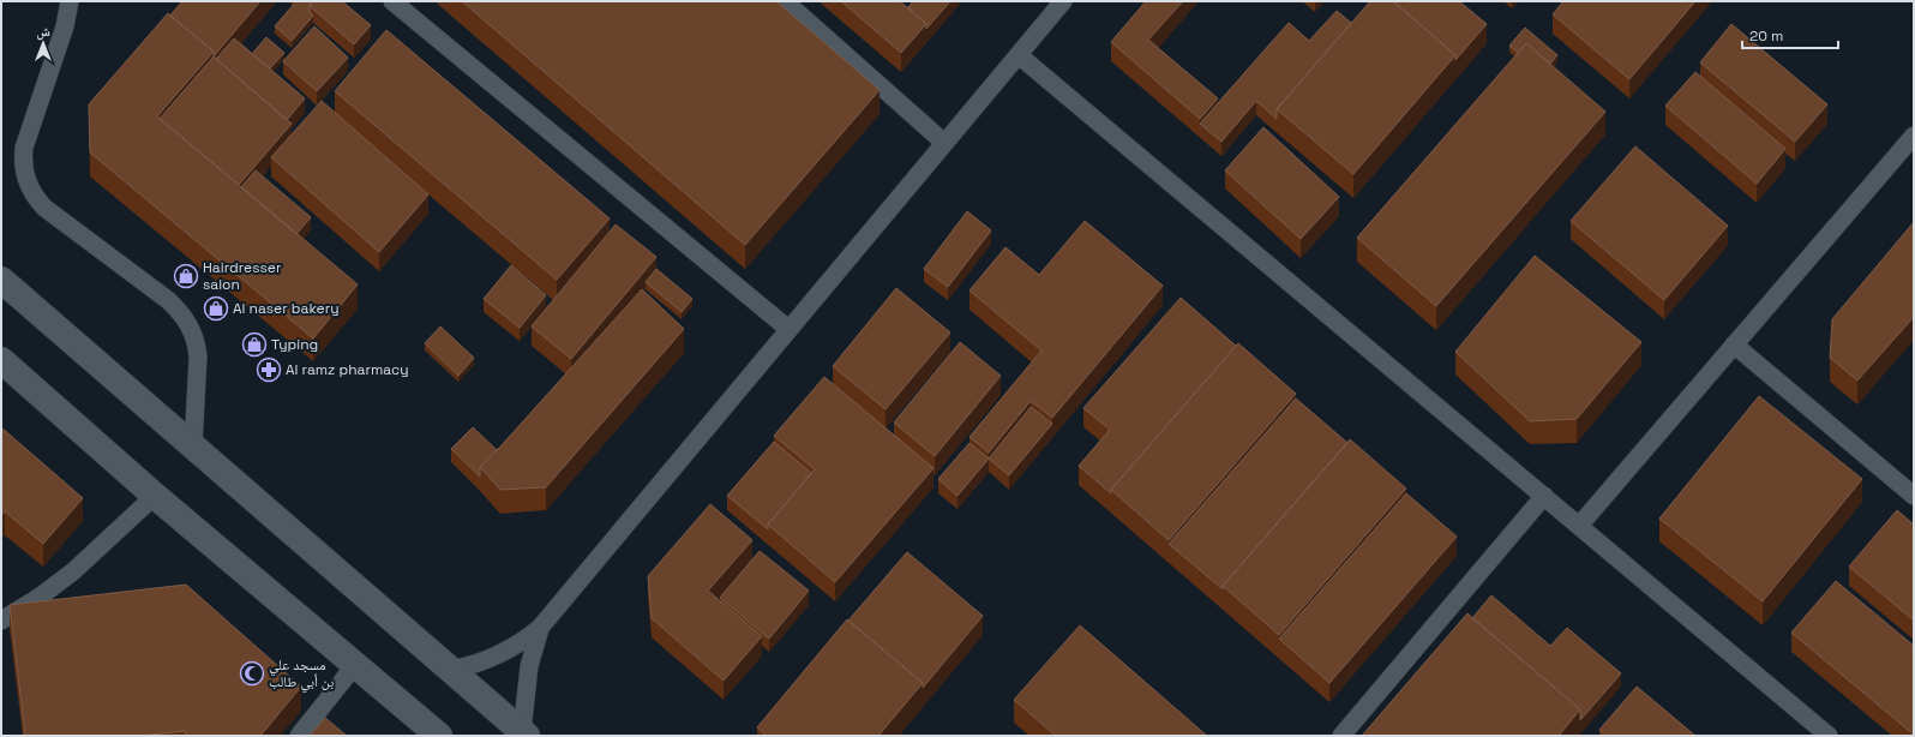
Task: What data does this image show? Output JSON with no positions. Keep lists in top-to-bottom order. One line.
{"places":{"shop":["Hairdresser salon","Al naser bakery","Typing"],"pharmacy":["Al ramz pharmacy"],"mosque":["مسجد علي بن أبي طالب"]},"scale_bar":"20 m","north":"top"}
